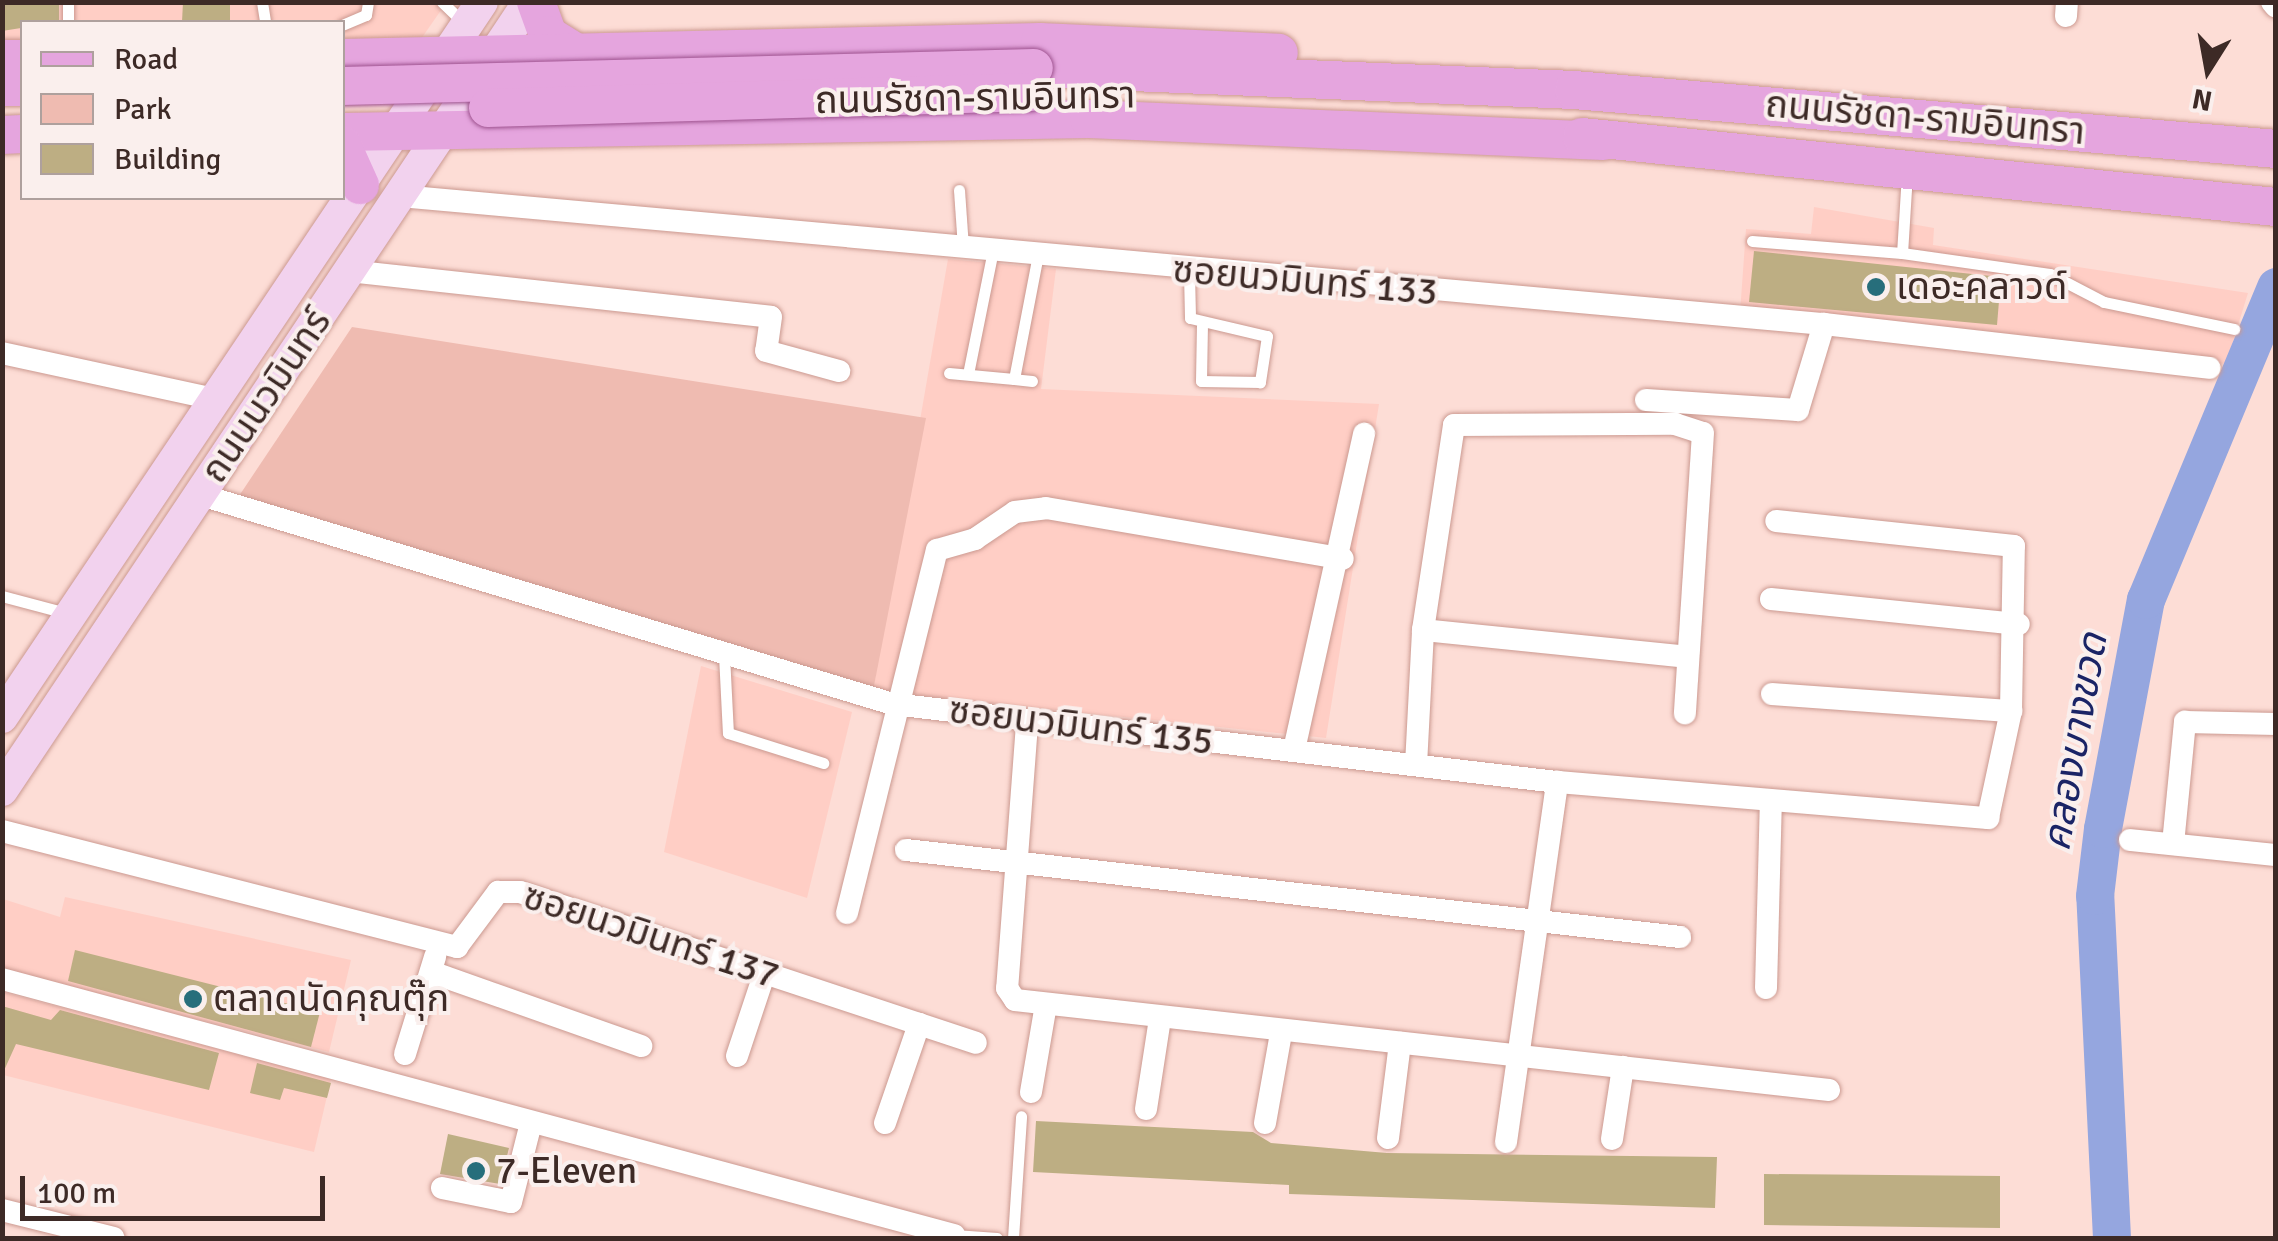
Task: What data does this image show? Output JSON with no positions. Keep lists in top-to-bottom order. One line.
{"streets":{"main road":["ถนนรัชดา-รามอินทรา","ถนนนวมินทร์"],"street":["ซอยนวมินทร์ 133","ซอยนวมินทร์ 135","ซอยนวมินทร์ 137"]},"crossings":[["ถนนรัชดา-รามอินทรา","ถนนนวมินทร์"],["ซอยนวมินทร์ 133","ถนนนวมินทร์"],["ถนนนวมินทร์","ซอยนวมินทร์ 135"]],"water":["คลองบางขวด"],"places":["เดอะคลาวด์","ตลาดนัดคุณตุ๊ก","7-Eleven"],"legend":["Road","Park","Building"],"scale_bar":"100 m","north":"bottom"}
